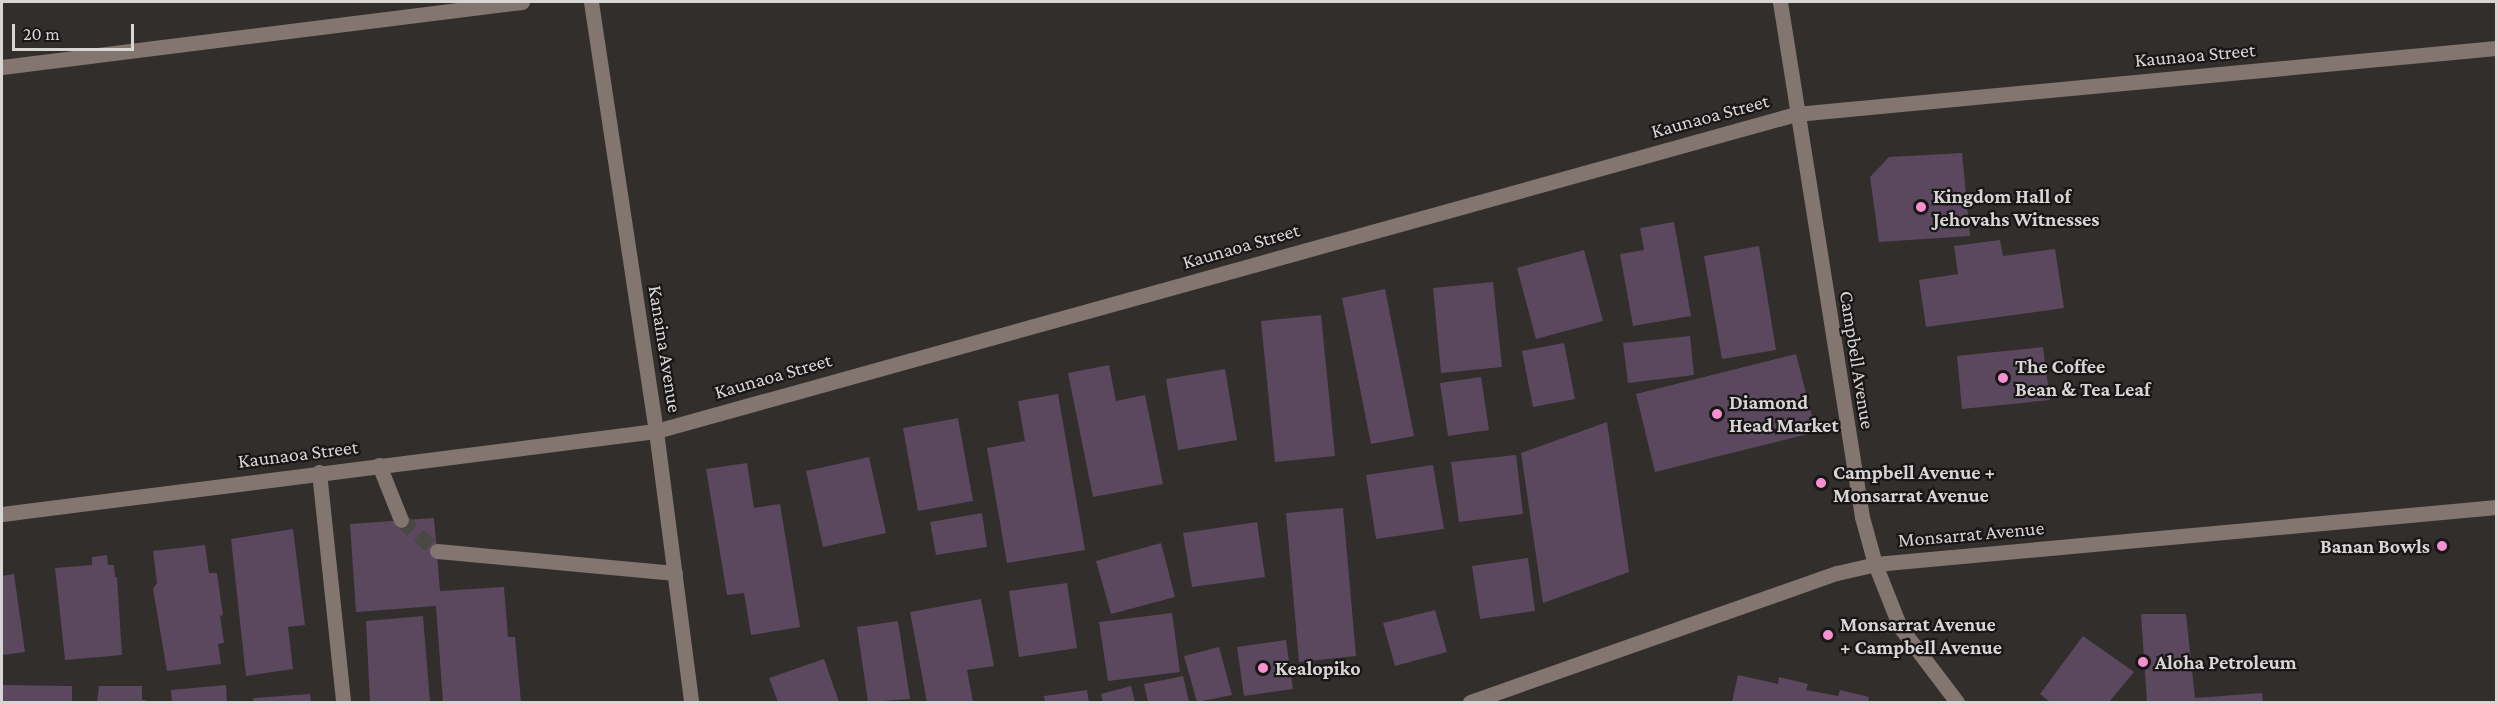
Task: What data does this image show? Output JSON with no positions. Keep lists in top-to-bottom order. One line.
{"streets":{"street":["Kaunaoa Street","Kanaina Avenue","Campbell Avenue","Monsarrat Avenue"]},"crossings":[["Kaunaoa Street","Kanaina Avenue"],["Kaunaoa Street","Campbell Avenue"],["Campbell Avenue","Monsarrat Avenue"]],"places":["Kingdom Hall of Jehovahs Witnesses","The Coffee Bean & Tea Leaf","Diamond Head Market","Campbell Avenue + Monsarrat Avenue","Banan Bowls","Monsarrat Avenue + Campbell Avenue","Aloha Petroleum","Kealopiko"],"scale_bar":"20 m"}
